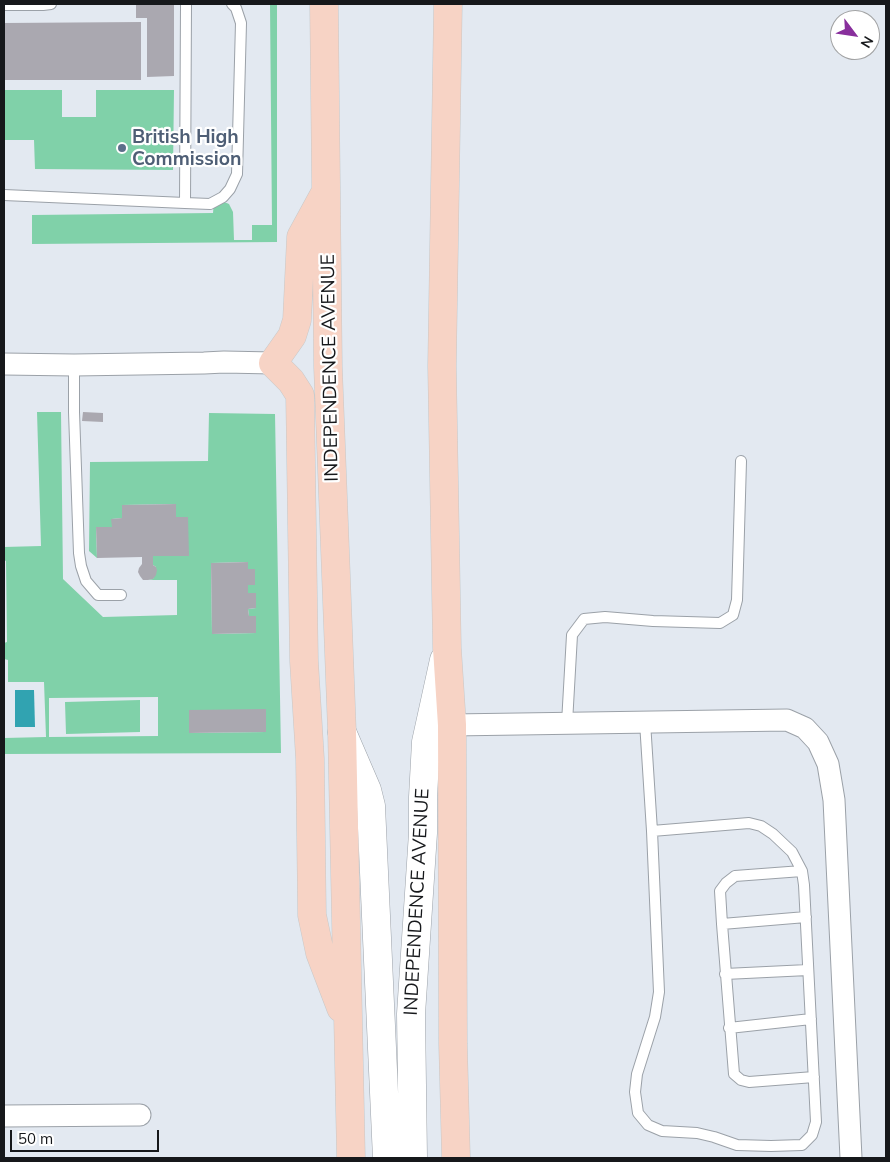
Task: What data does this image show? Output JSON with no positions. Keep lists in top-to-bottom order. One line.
{"streets":{"main road":["INDEPENDENCE AVENUE"]},"places":["British High Commission"],"scale_bar":"50 m","north":"bottom right"}
